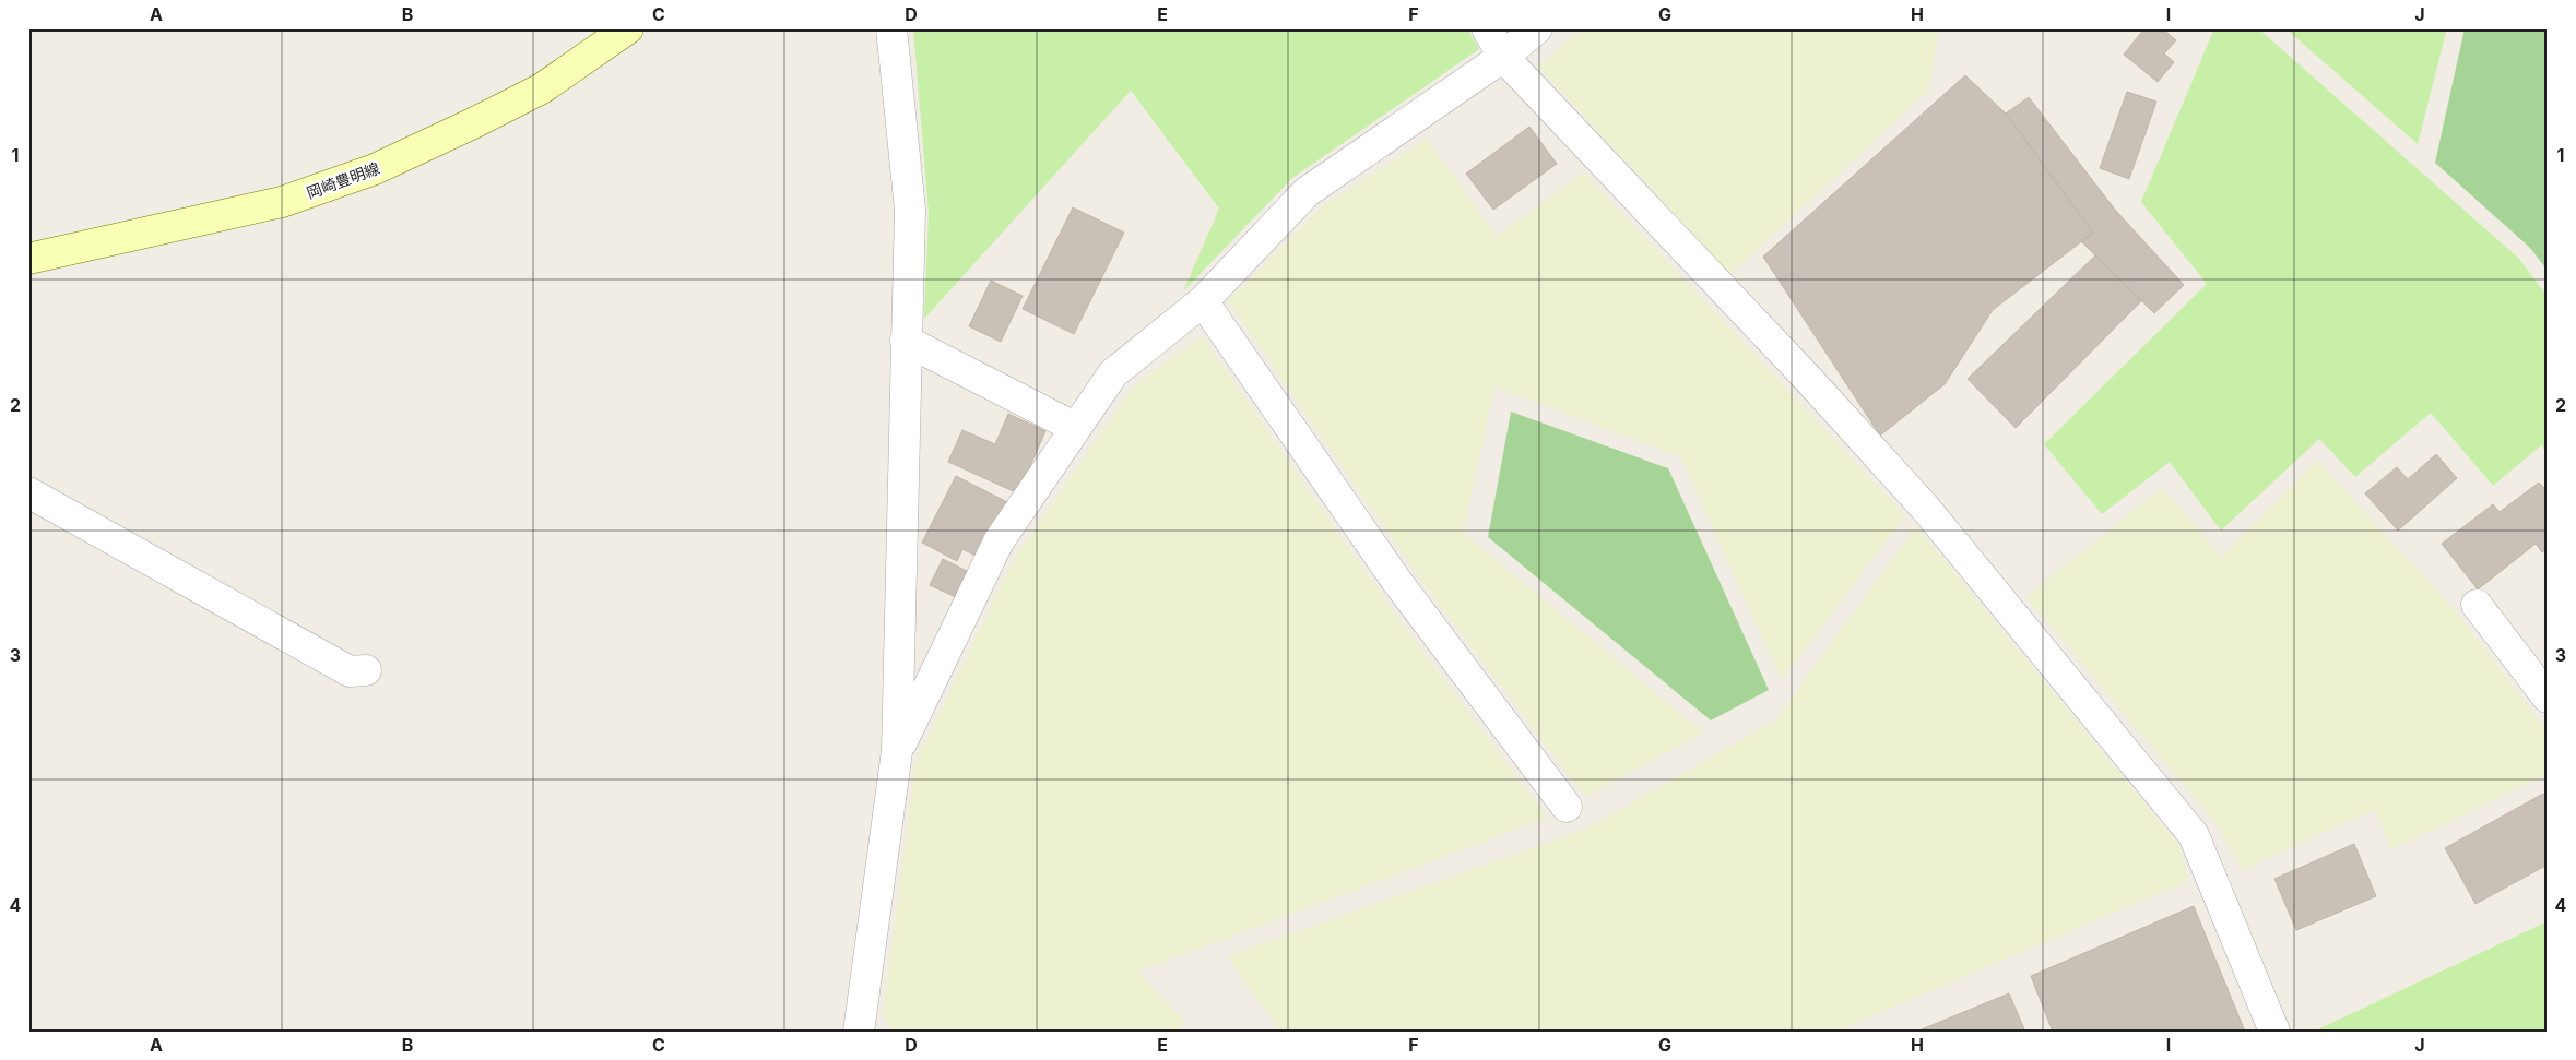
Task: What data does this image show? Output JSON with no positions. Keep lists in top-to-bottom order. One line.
{"streets":{"main road":["岡崎豊明線"]},"grid":{"columns":["A","B","C","D","E","F","G","H","I","J"],"rows":["1","2","3","4"]}}
